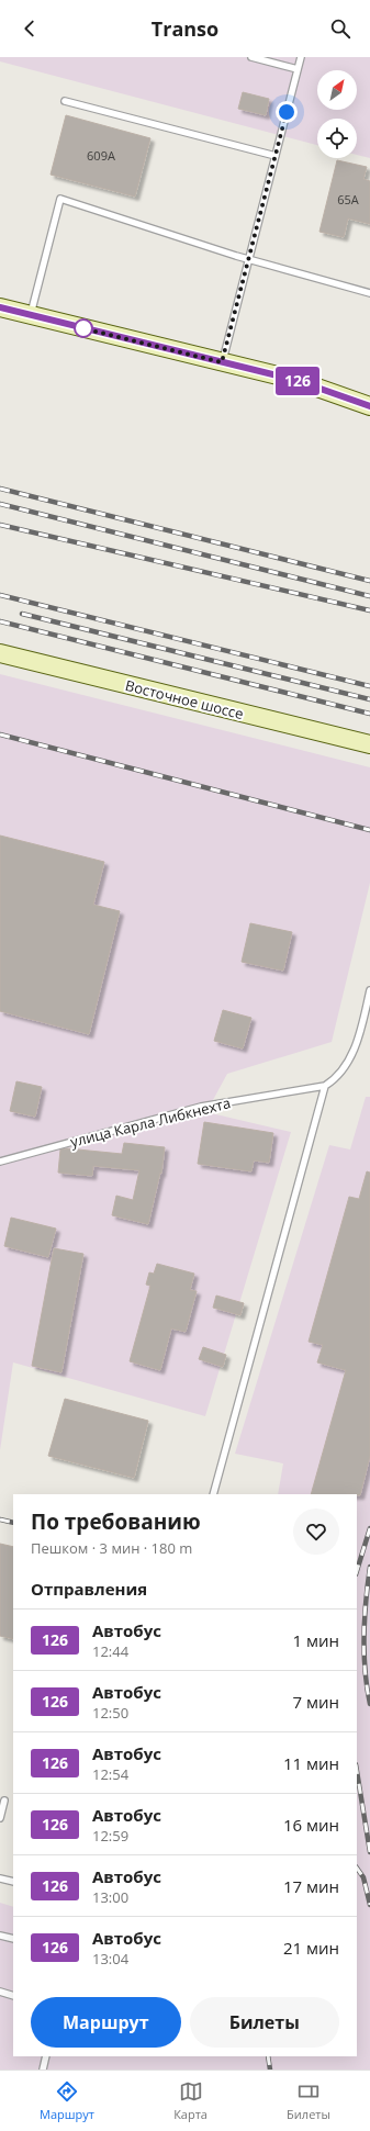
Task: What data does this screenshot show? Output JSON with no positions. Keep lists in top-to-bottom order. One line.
{"streets":{"main road":["Восточное шоссе"],"lane":["улица Карла Либкнехта"]},"lines":["bus line 126"],"house_numbers":["609А","65А"],"north":"top right","page":{"header":"Transo","on_map":"126","heading":[["По требованию","Пешком · 3 мин · 180 m"],"Отправления"],"list":[{"mark":"126","name":"Автобус","note":"12:44","value":"1 мин"},{"mark":"126","name":"Автобус","note":"12:50","value":"7 мин"},{"mark":"126","name":"Автобус","note":"12:54","value":"11 мин"},{"mark":"126","name":"Автобус","note":"12:59","value":"16 мин"},{"mark":"126","name":"Автобус","note":"13:00","value":"17 мин"},{"mark":"126","name":"Автобус","note":"13:04","value":"21 мин"}],"buttons":["Маршрут","Билеты"],"tabs":["Маршрут","Карта","Билеты"]}}
